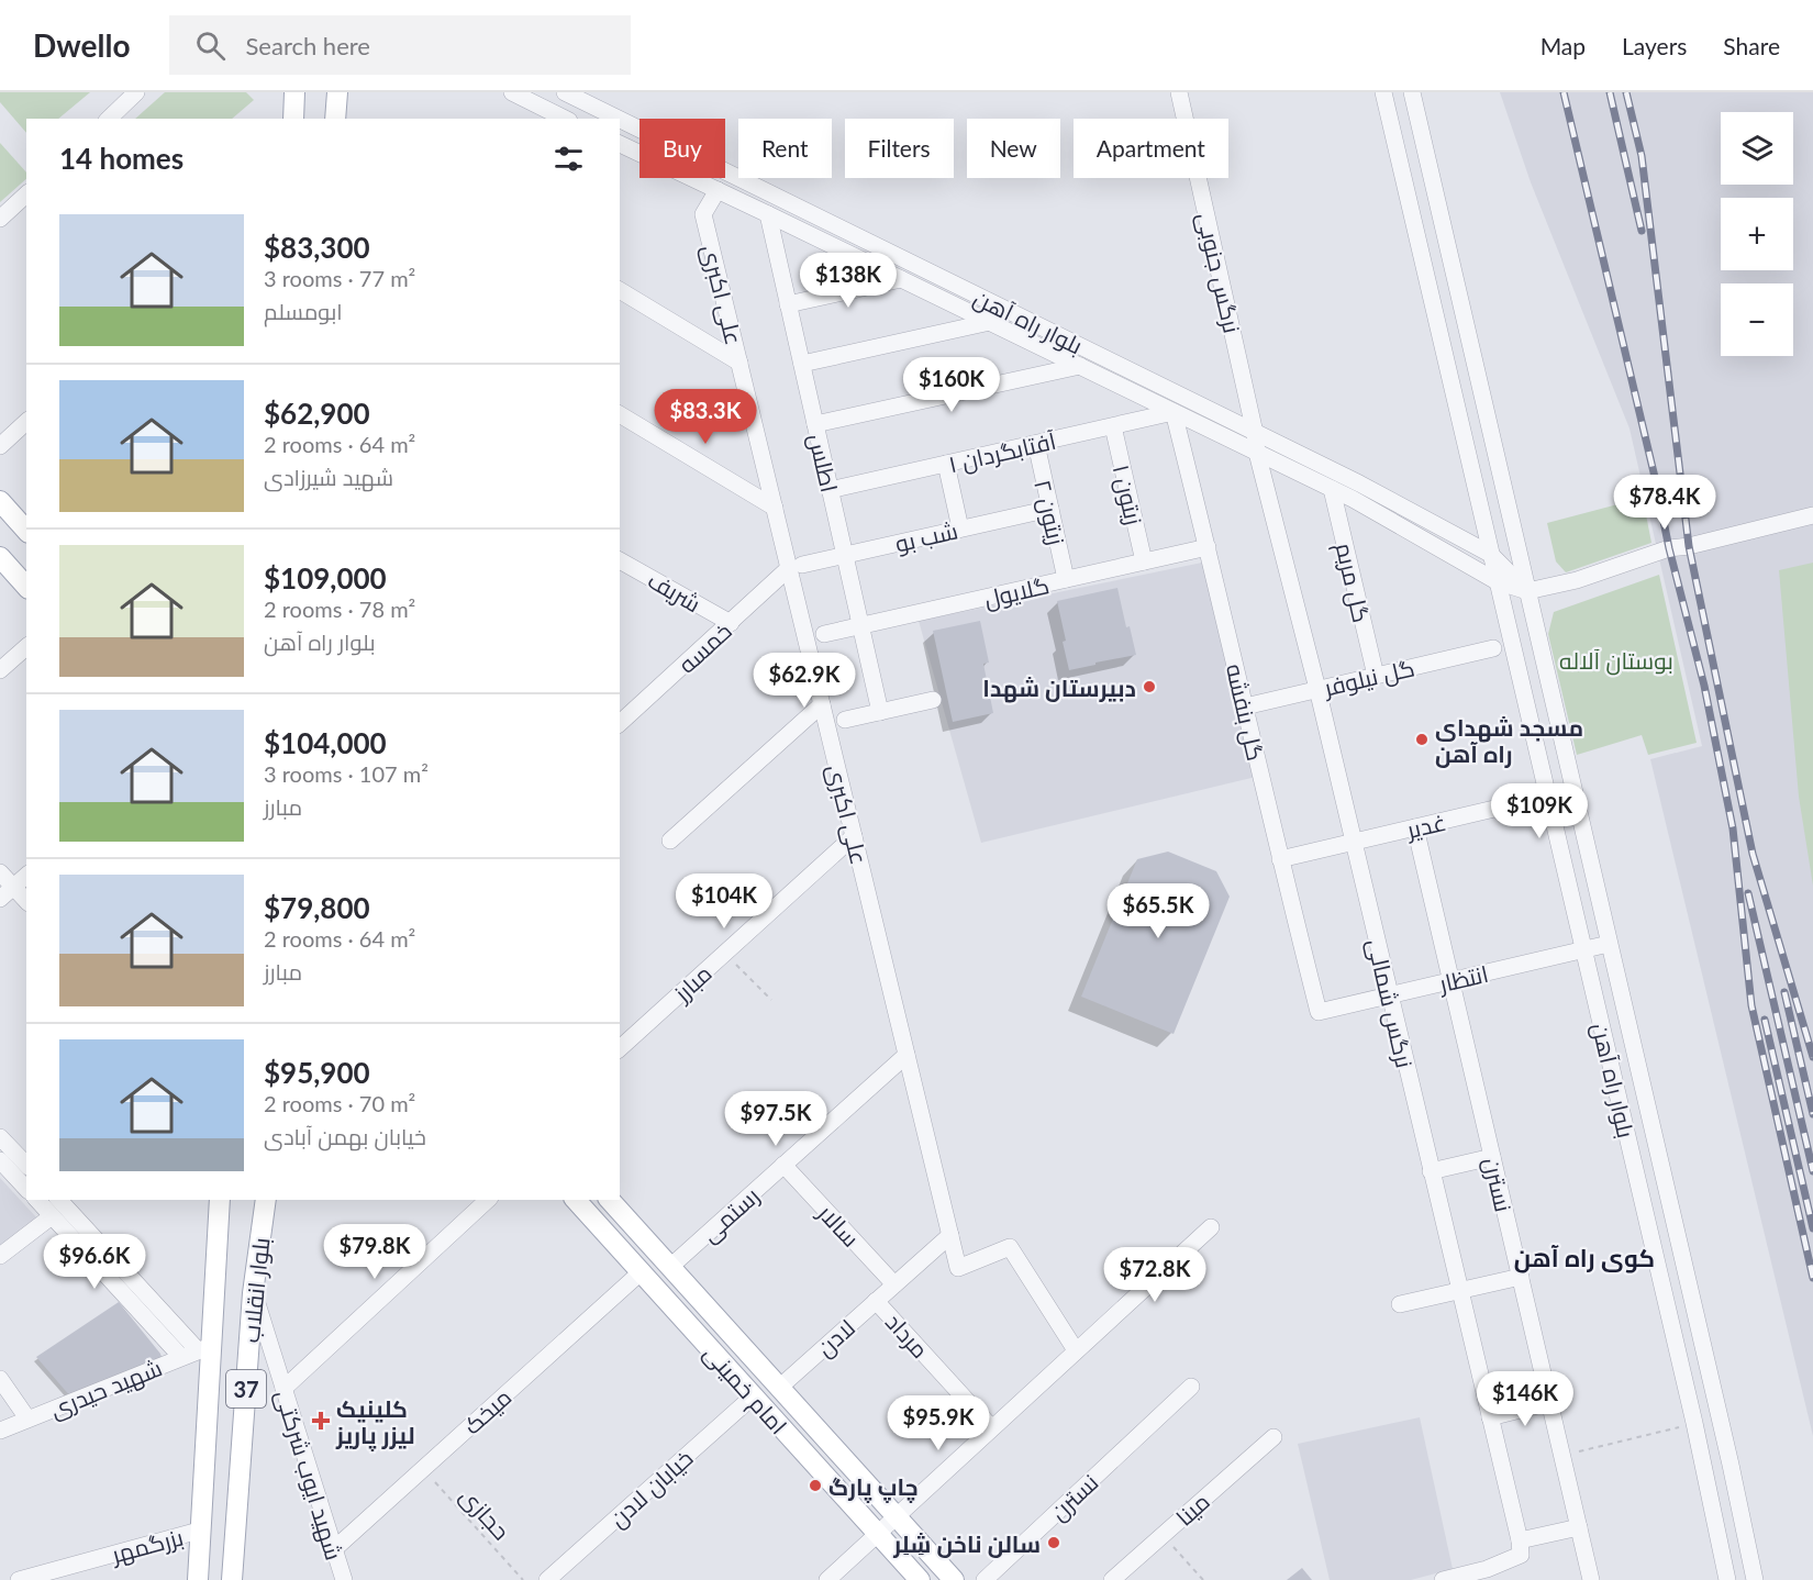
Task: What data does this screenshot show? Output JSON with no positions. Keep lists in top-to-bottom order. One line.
{"streets":{"main road":["بلوار انقلاب","37","امام خمینی"],"street":["نرگس جنوبی","علی اکبری","بلوار راه آهن","آفتابگردان ۱","اطلس","زیتون ۱","زیتون ۲","شب بو","گل مریم","شریف","گلایول","خمسه","گل نیلوفر","گل بنفشه","غدیر","انتظار","مبارز","نرگس شمالی","نسترن","رستمی","سالار","مرداد","لادن","شهید حیدری","میخک","شهید ایوب شرکتی","خیابان لادن","مینا","بزرگمهر"],"path":["حجازی"]},"crossings":[["نرگس جنوبی","بلوار راه آهن"],["نرگس جنوبی","نرگس شمالی"],["علی اکبری","بلوار راه آهن"],["علی اکبری","شب بو"],["علی اکبری","خمسه"],["علی اکبری","مبارز"],["علی اکبری","رستمی"],["علی اکبری","لادن"],["بلوار راه آهن","آفتابگردان ۱"],["بلوار راه آهن","اطلس"],["بلوار راه آهن","گل مریم"],["بلوار راه آهن","گل بنفشه"],["بلوار راه آهن","غدیر"],["بلوار راه آهن","انتظار"],["بلوار راه آهن","نرگس شمالی"],["آفتابگردان ۱","اطلس"],["آفتابگردان ۱","زیتون ۱"],["آفتابگردان ۱","زیتون ۲"],["آفتابگردان ۱","گل بنفشه"],["اطلس","شب بو"],["اطلس","گلایول"],["زیتون ۱","گلایول"],["زیتون ۲","شب بو"],["زیتون ۲","گلایول"],["شب بو","خمسه"],["گل مریم","گل نیلوفر"],["شریف","خمسه"],["گلایول","گل بنفشه"],["گل نیلوفر","گل بنفشه"],["گل نیلوفر","نرگس شمالی"],["گل بنفشه","غدیر"],["گل بنفشه","انتظار"],["غدیر","نرگس شمالی"],["غدیر","نسترن"],["انتظار","نرگس شمالی"],["انتظار","نسترن"],["رستمی","سالار"],["رستمی","امام خمینی"],["سالار","لادن"],["بلوار انقلاب","شهید حیدری"],["بلوار انقلاب","شهید ایوب شرکتی"],["بلوار انقلاب","بزرگمهر"],["مرداد","لادن"],["لادن","امام خمینی"],["امام خمینی","میخک"],["امام خمینی","خیابان لادن"],["میخک","شهید ایوب شرکتی"],["میخک","حجازی"]],"districts":["کوی راه آهن"],"parks":["بوستان آلاله"],"places":{"other":["دبیرستان شهدا","مسجد شهدای راه آهن","چاپ پارگ","سالن ناخن شِلِر"],"health":["کلینیک لیزر پاریز"]},"page":{"header":"Dwello","search":"Search here","nav":["Map","Layers","Share"],"map_buttons":["+","−"],"chip":["Buy","Rent","Filters","New","Apartment"],"heading":"14 homes","list":[{"name":"$83,300","note":"3 rooms · 77 m² · ابومسلم"},{"name":"$62,900","note":"2 rooms · 64 m² · شهید شیرزادی"},{"name":"$109,000","note":"2 rooms · 78 m² · بلوار راه آهن"},{"name":"$104,000","note":"3 rooms · 107 m² · مبارز"},{"name":"$79,800","note":"2 rooms · 64 m² · مبارز"},{"name":"$95,900","note":"2 rooms · 70 m² · خیابان بهمن آبادی"}],"price":["$138K","$160K","$83.3K","$78.4K","$62.9K","$109K","$104K","$65.5K","$97.5K","$79.8K","$96.6K","$72.8K","$146K","$95.9K"]}}
